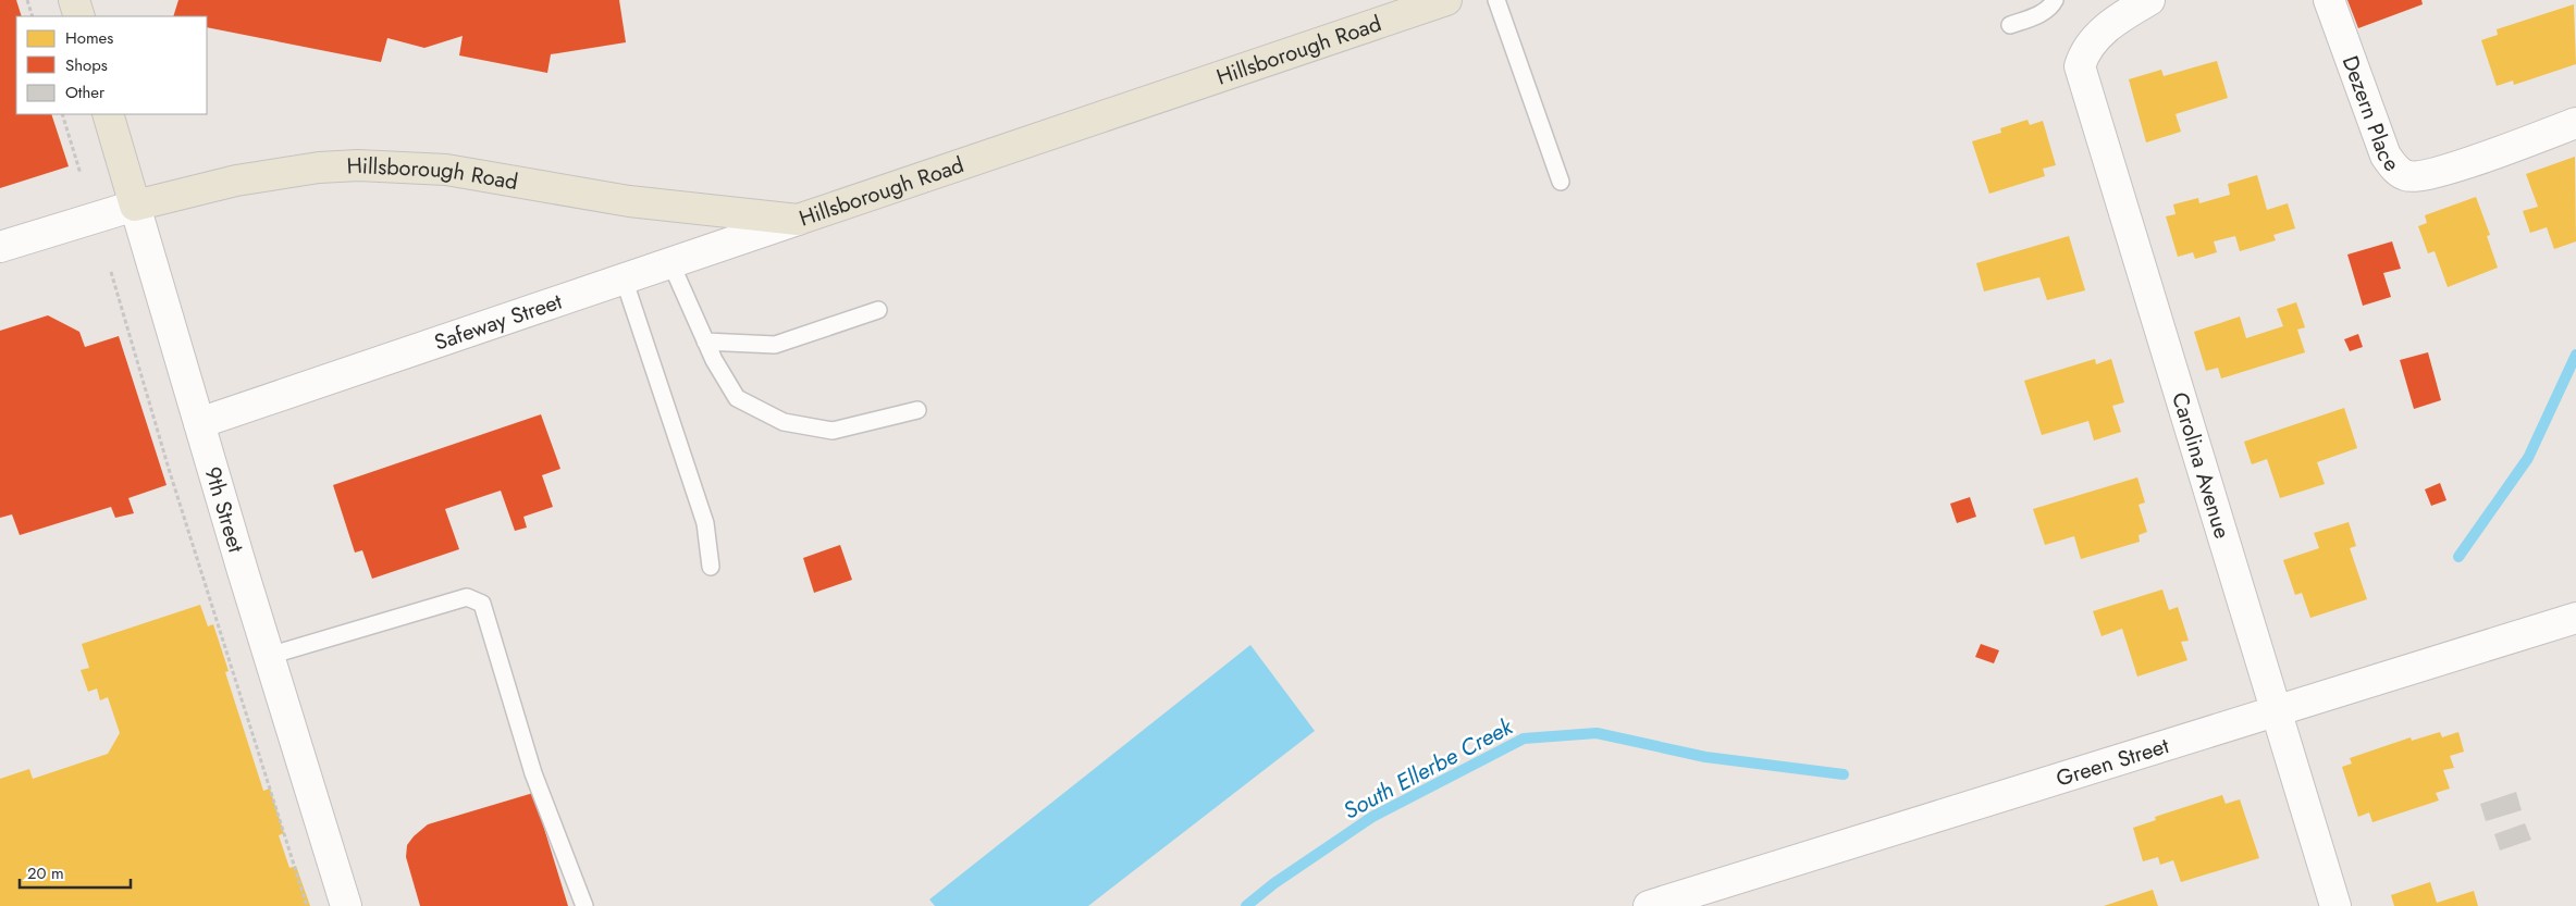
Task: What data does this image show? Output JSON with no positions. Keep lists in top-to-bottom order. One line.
{"streets":{"main road":["Hillsborough Road","9th Street"],"street":["Dezern Place","Safeway Street","Carolina Avenue","Green Street"]},"crossings":[["Hillsborough Road","Safeway Street"],["Hillsborough Road","9th Street"],["Safeway Street","9th Street"],["Carolina Avenue","Green Street"]],"water":["South Ellerbe Creek"],"legend":["Homes","Shops","Other"],"scale_bar":"20 m"}
